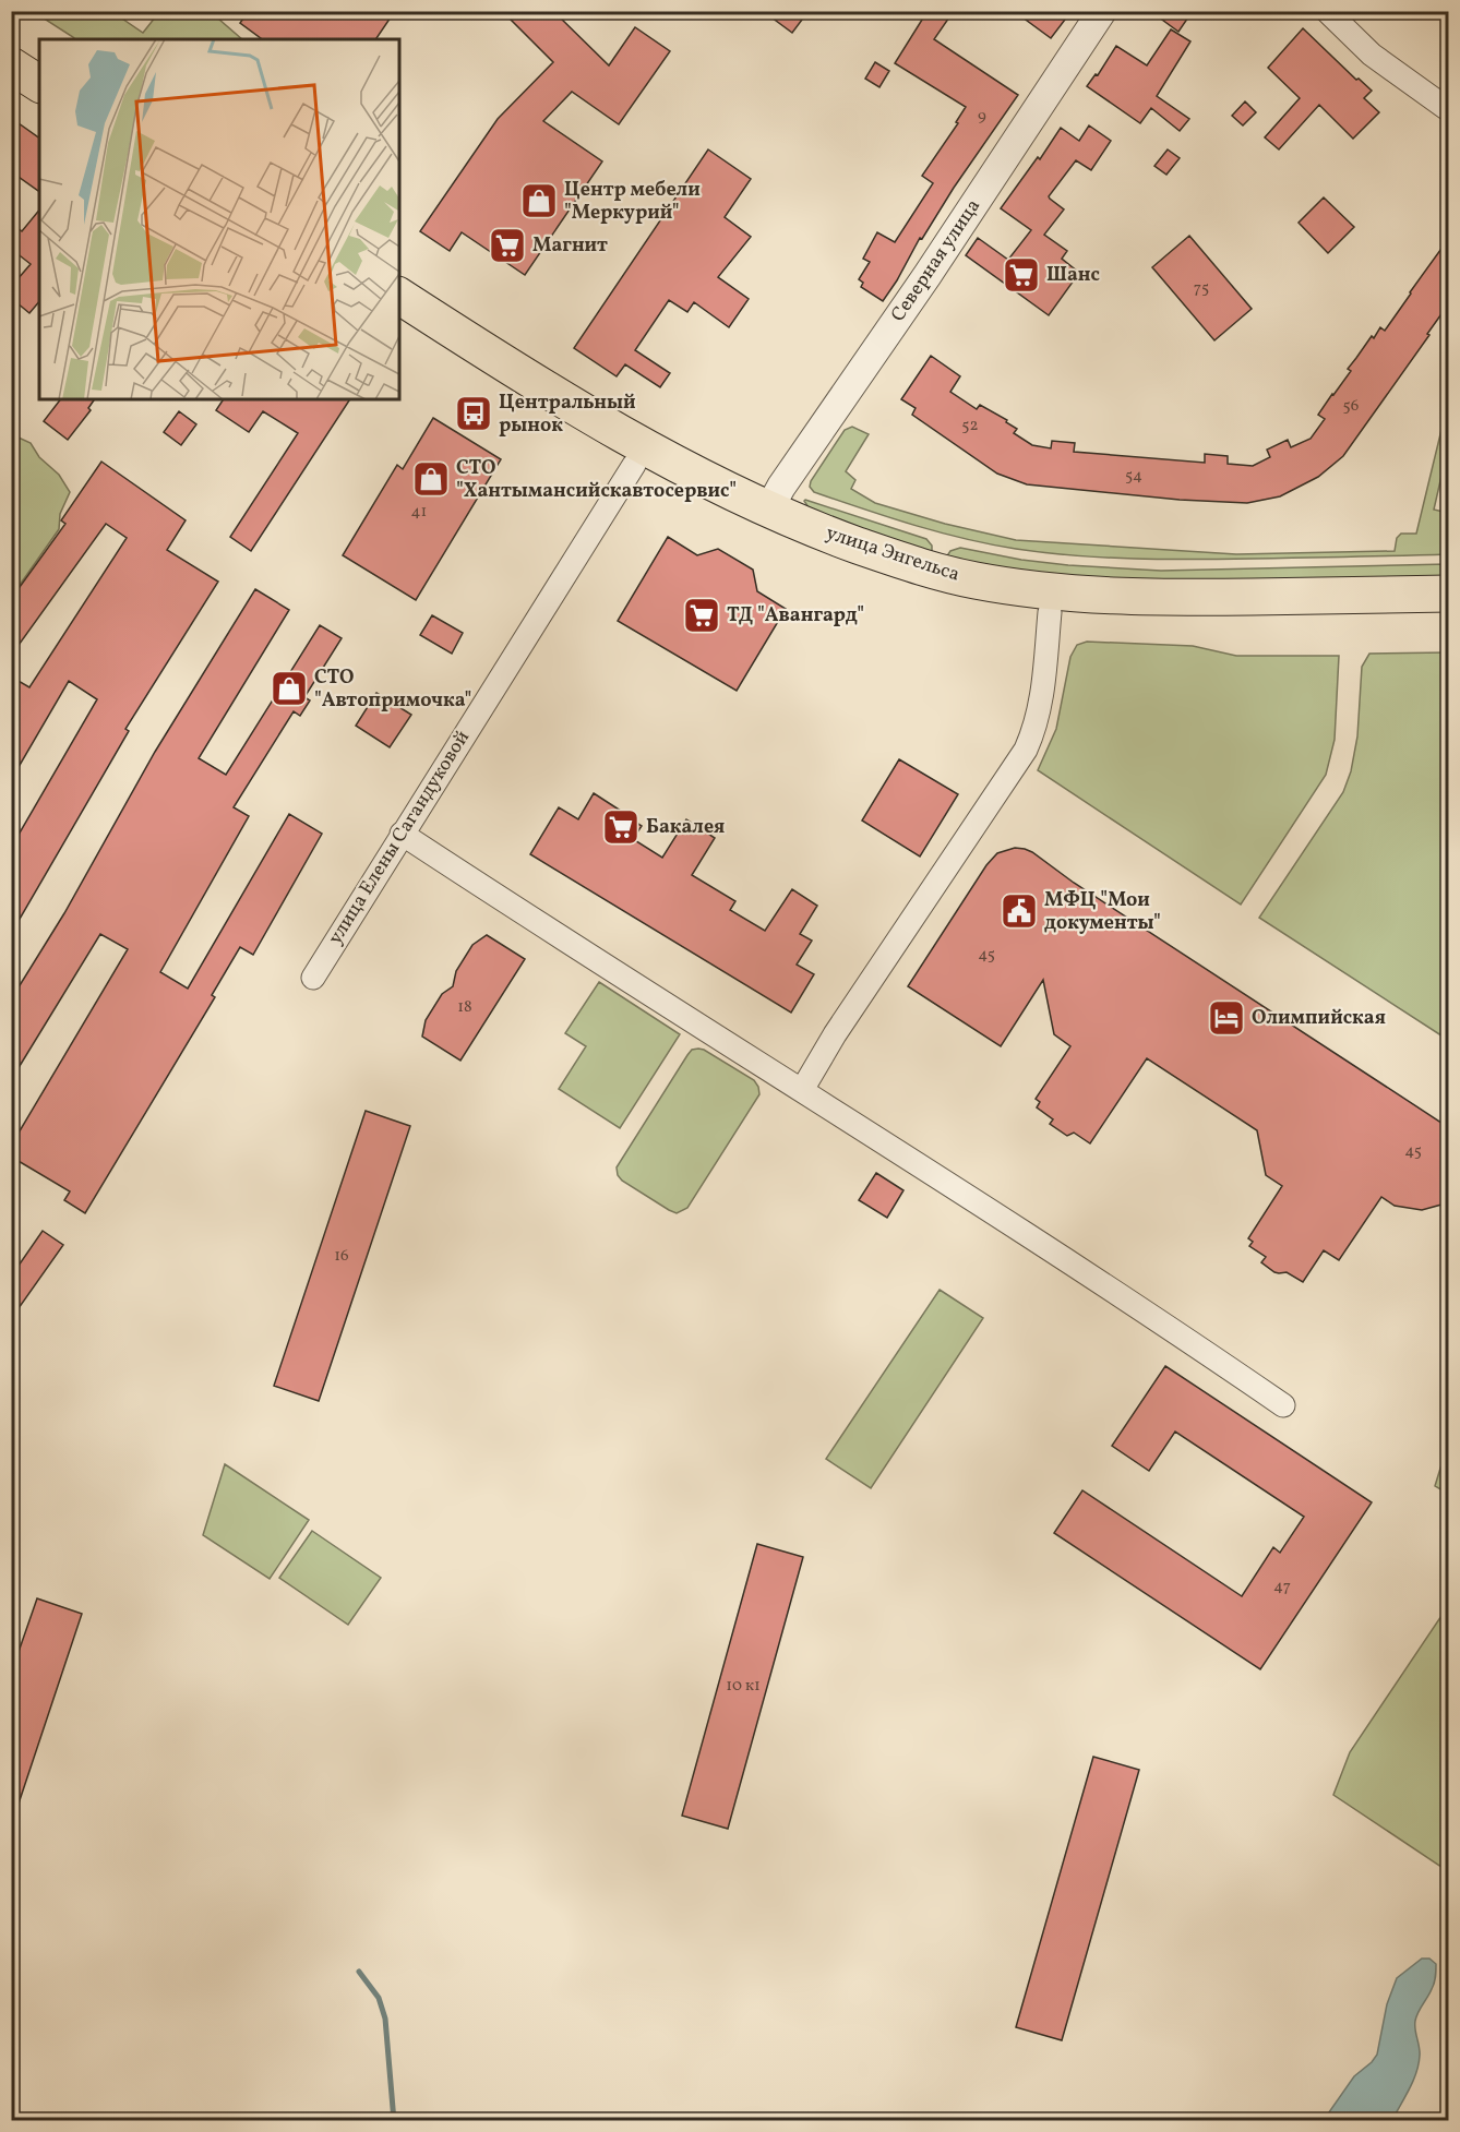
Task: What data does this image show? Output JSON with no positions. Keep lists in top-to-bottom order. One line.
{"streets":{"main road":["улица Энгельса"],"street":["Северная улица","улица Елены Сагандуковой"]},"crossings":[["Северная улица","улица Энгельса"],["улица Энгельса","улица Елены Сагандуковой"]],"places":{"shop":["Центр мебели \"Меркурий\"","СТО \"Хантымансийскавтосервис\"","СТО \"Автопримочка\""],"supermarket":["Магнит","Шанс","ТД \"Авангард\"","Бакалея"],"bus stop":["Центральный рынок"],"public building":["МФЦ \"Мои документы\""],"hotel":["Олимпийская"]},"house_numbers":["9","75","56","52","54","41","45","18","45","16","47","10 к1"]}
